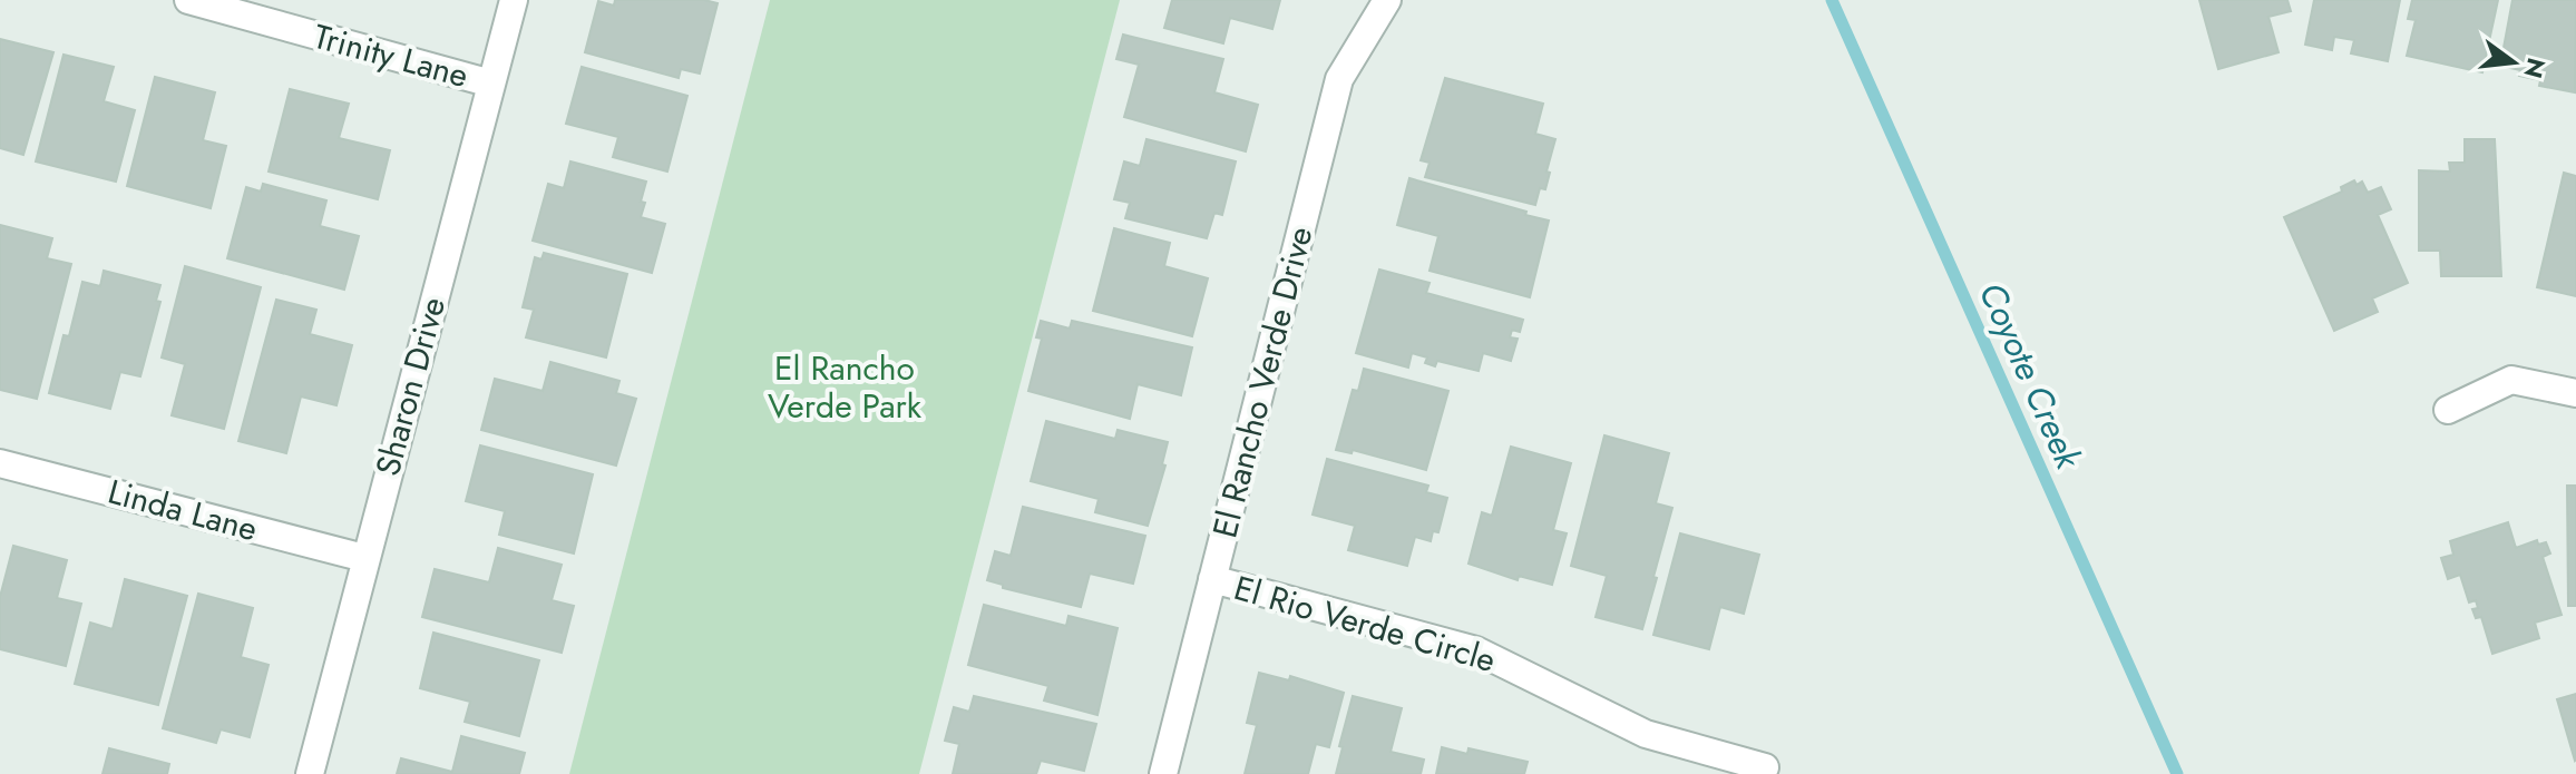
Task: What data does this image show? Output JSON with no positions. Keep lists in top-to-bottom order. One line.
{"streets":{"street":["Trinity Lane","El Rancho Verde Drive","Sharon Drive","Linda Lane","El Rio Verde Circle"]},"crossings":[["Trinity Lane","Sharon Drive"],["El Rancho Verde Drive","El Rio Verde Circle"],["Sharon Drive","Linda Lane"]],"water":["Coyote Creek"],"parks":["El Rancho Verde Park"],"north":"right"}
